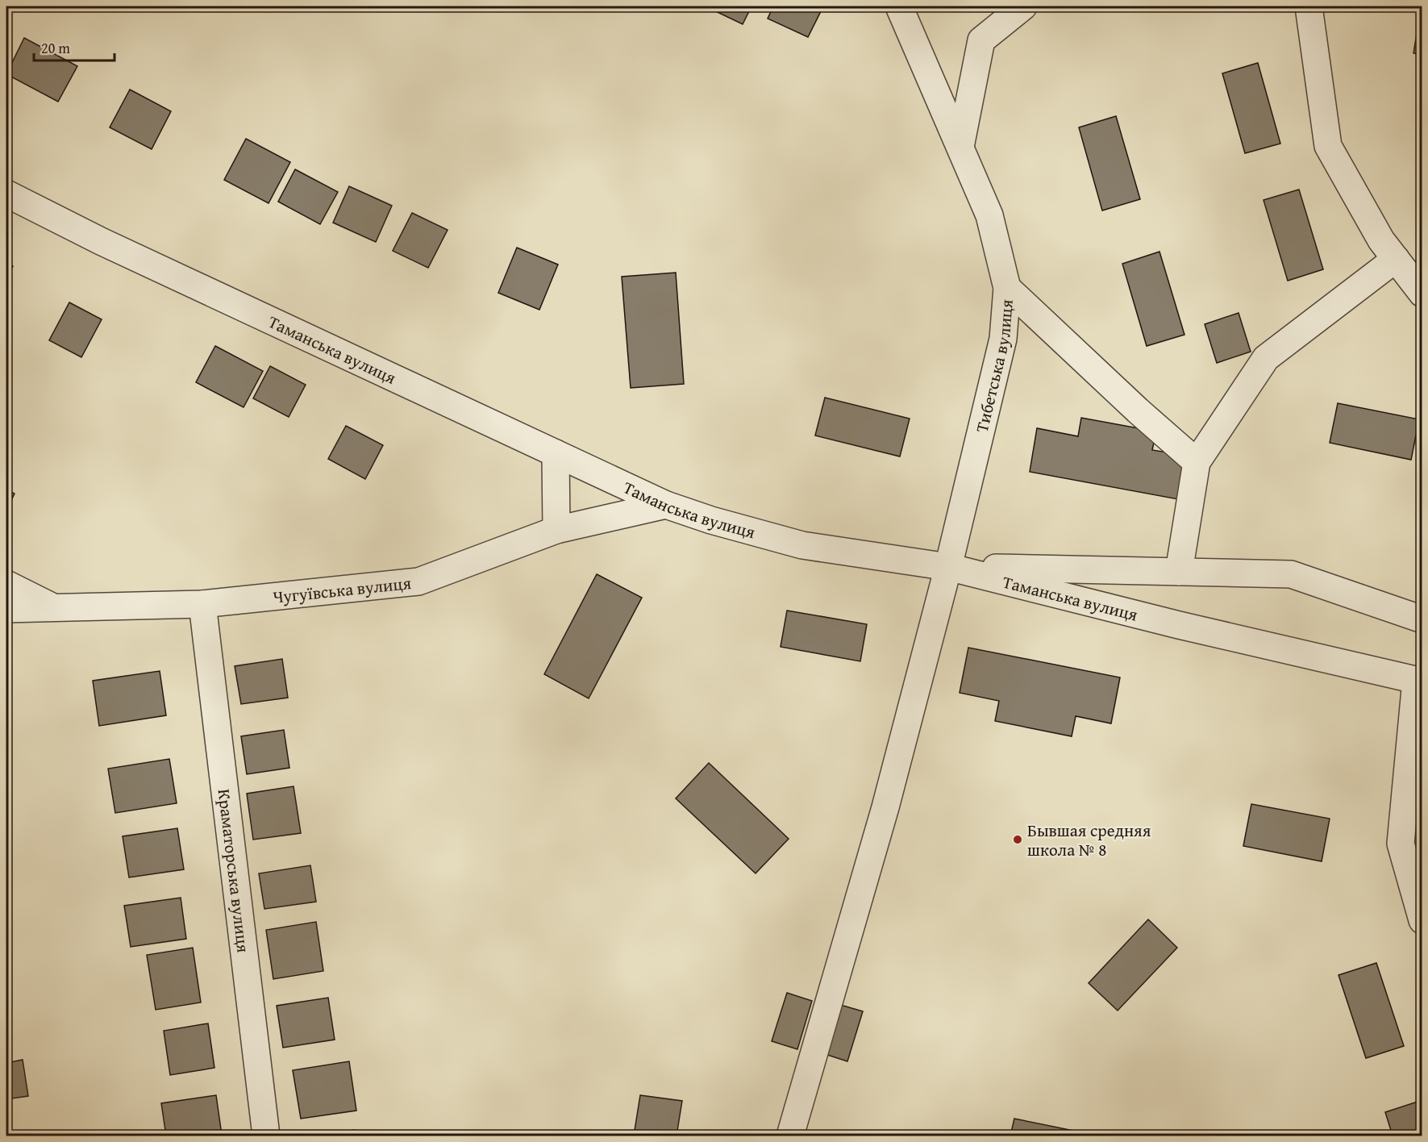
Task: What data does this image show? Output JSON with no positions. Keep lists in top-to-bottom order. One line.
{"streets":{"street":["Таманська вулиця","Тибетська вулиця","Чугуївська вулиця","Краматорська вулиця"]},"crossings":[["Таманська вулиця","Тибетська вулиця"],["Таманська вулиця","Чугуївська вулиця"],["Чугуївська вулиця","Краматорська вулиця"]],"places":["Бывшая средняя школа № 8"],"scale_bar":"20 m"}
